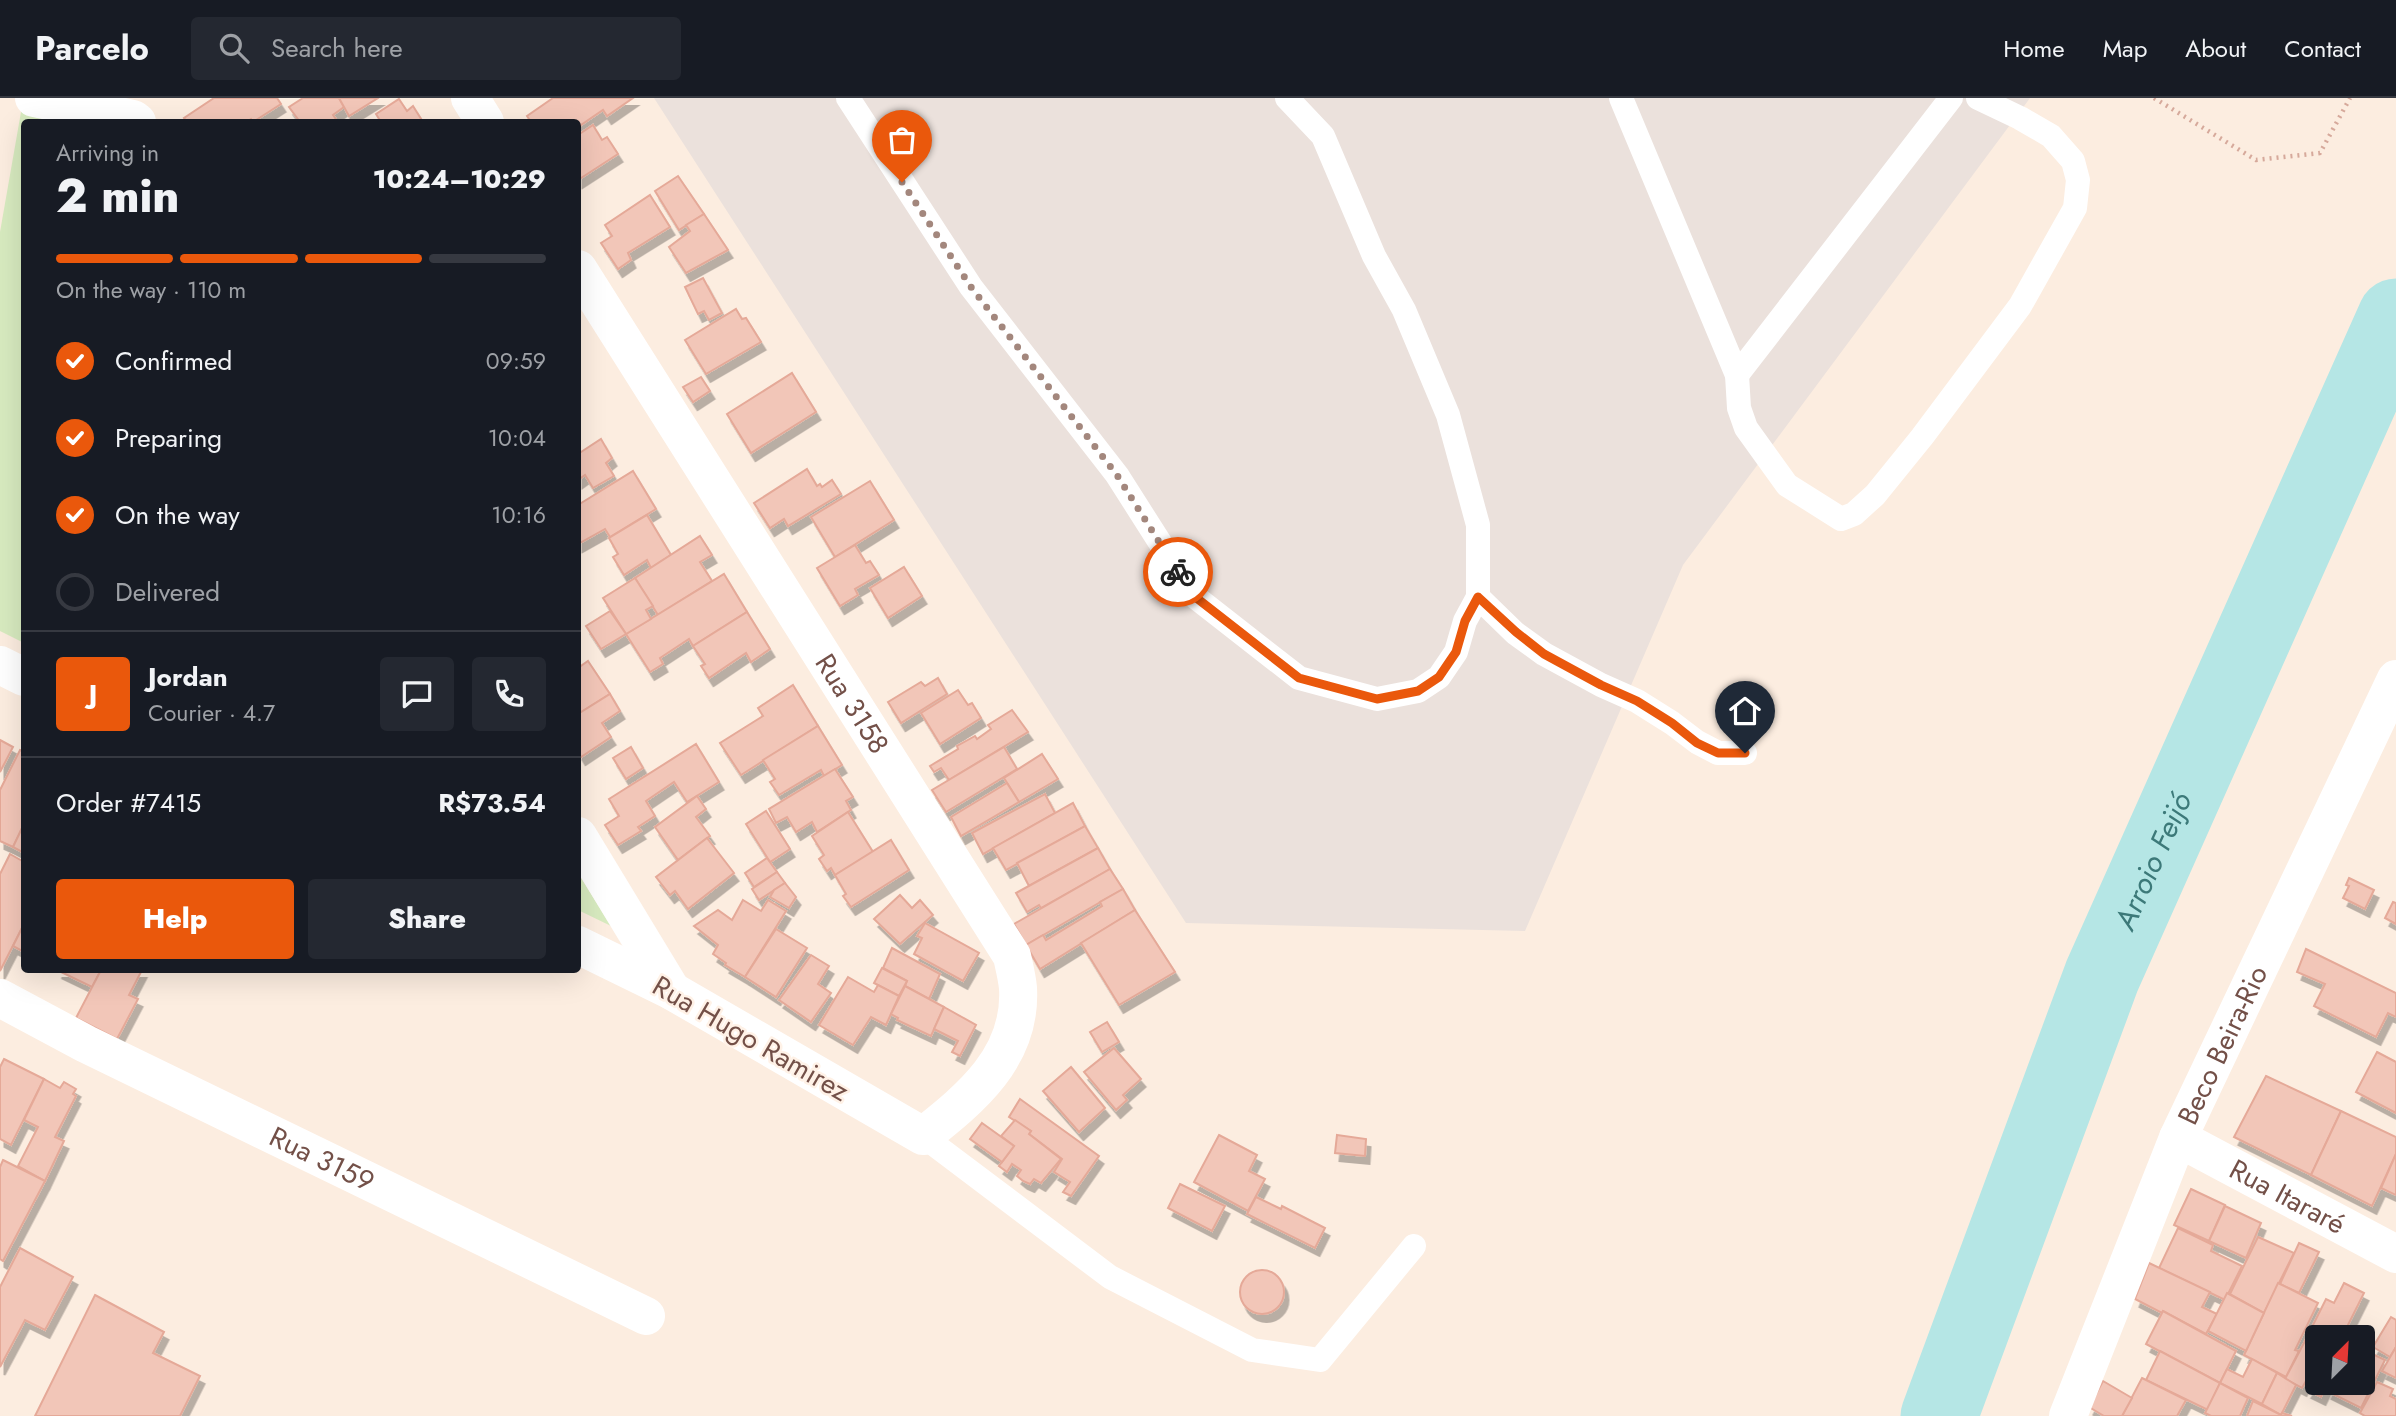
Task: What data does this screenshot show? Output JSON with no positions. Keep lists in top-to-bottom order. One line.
{"streets":{"street":["Rua 3158","Rua Hugo Ramirez","Beco Beira-Rio","Rua 3159","Rua Itararé"]},"crossings":[["Rua 3158","Rua Hugo Ramirez"],["Beco Beira-Rio","Rua Itararé"]],"water":["Arroio Feijó"],"north":"top right","page":{"header":"Parcelo","search":"Search here","nav":["Home","Map","About","Contact"],"heading":["2 min","Arriving in","10:24–10:29"],"panel":["Jordan","Courier · 4.7","Order #7415","R$73.54"],"bar":"On the way · 110 m","list":[["Confirmed","09:59"],["Preparing","10:04"],["On the way","10:16"],"Delivered"],"round":"J","buttons":["Help","Share"]}}
